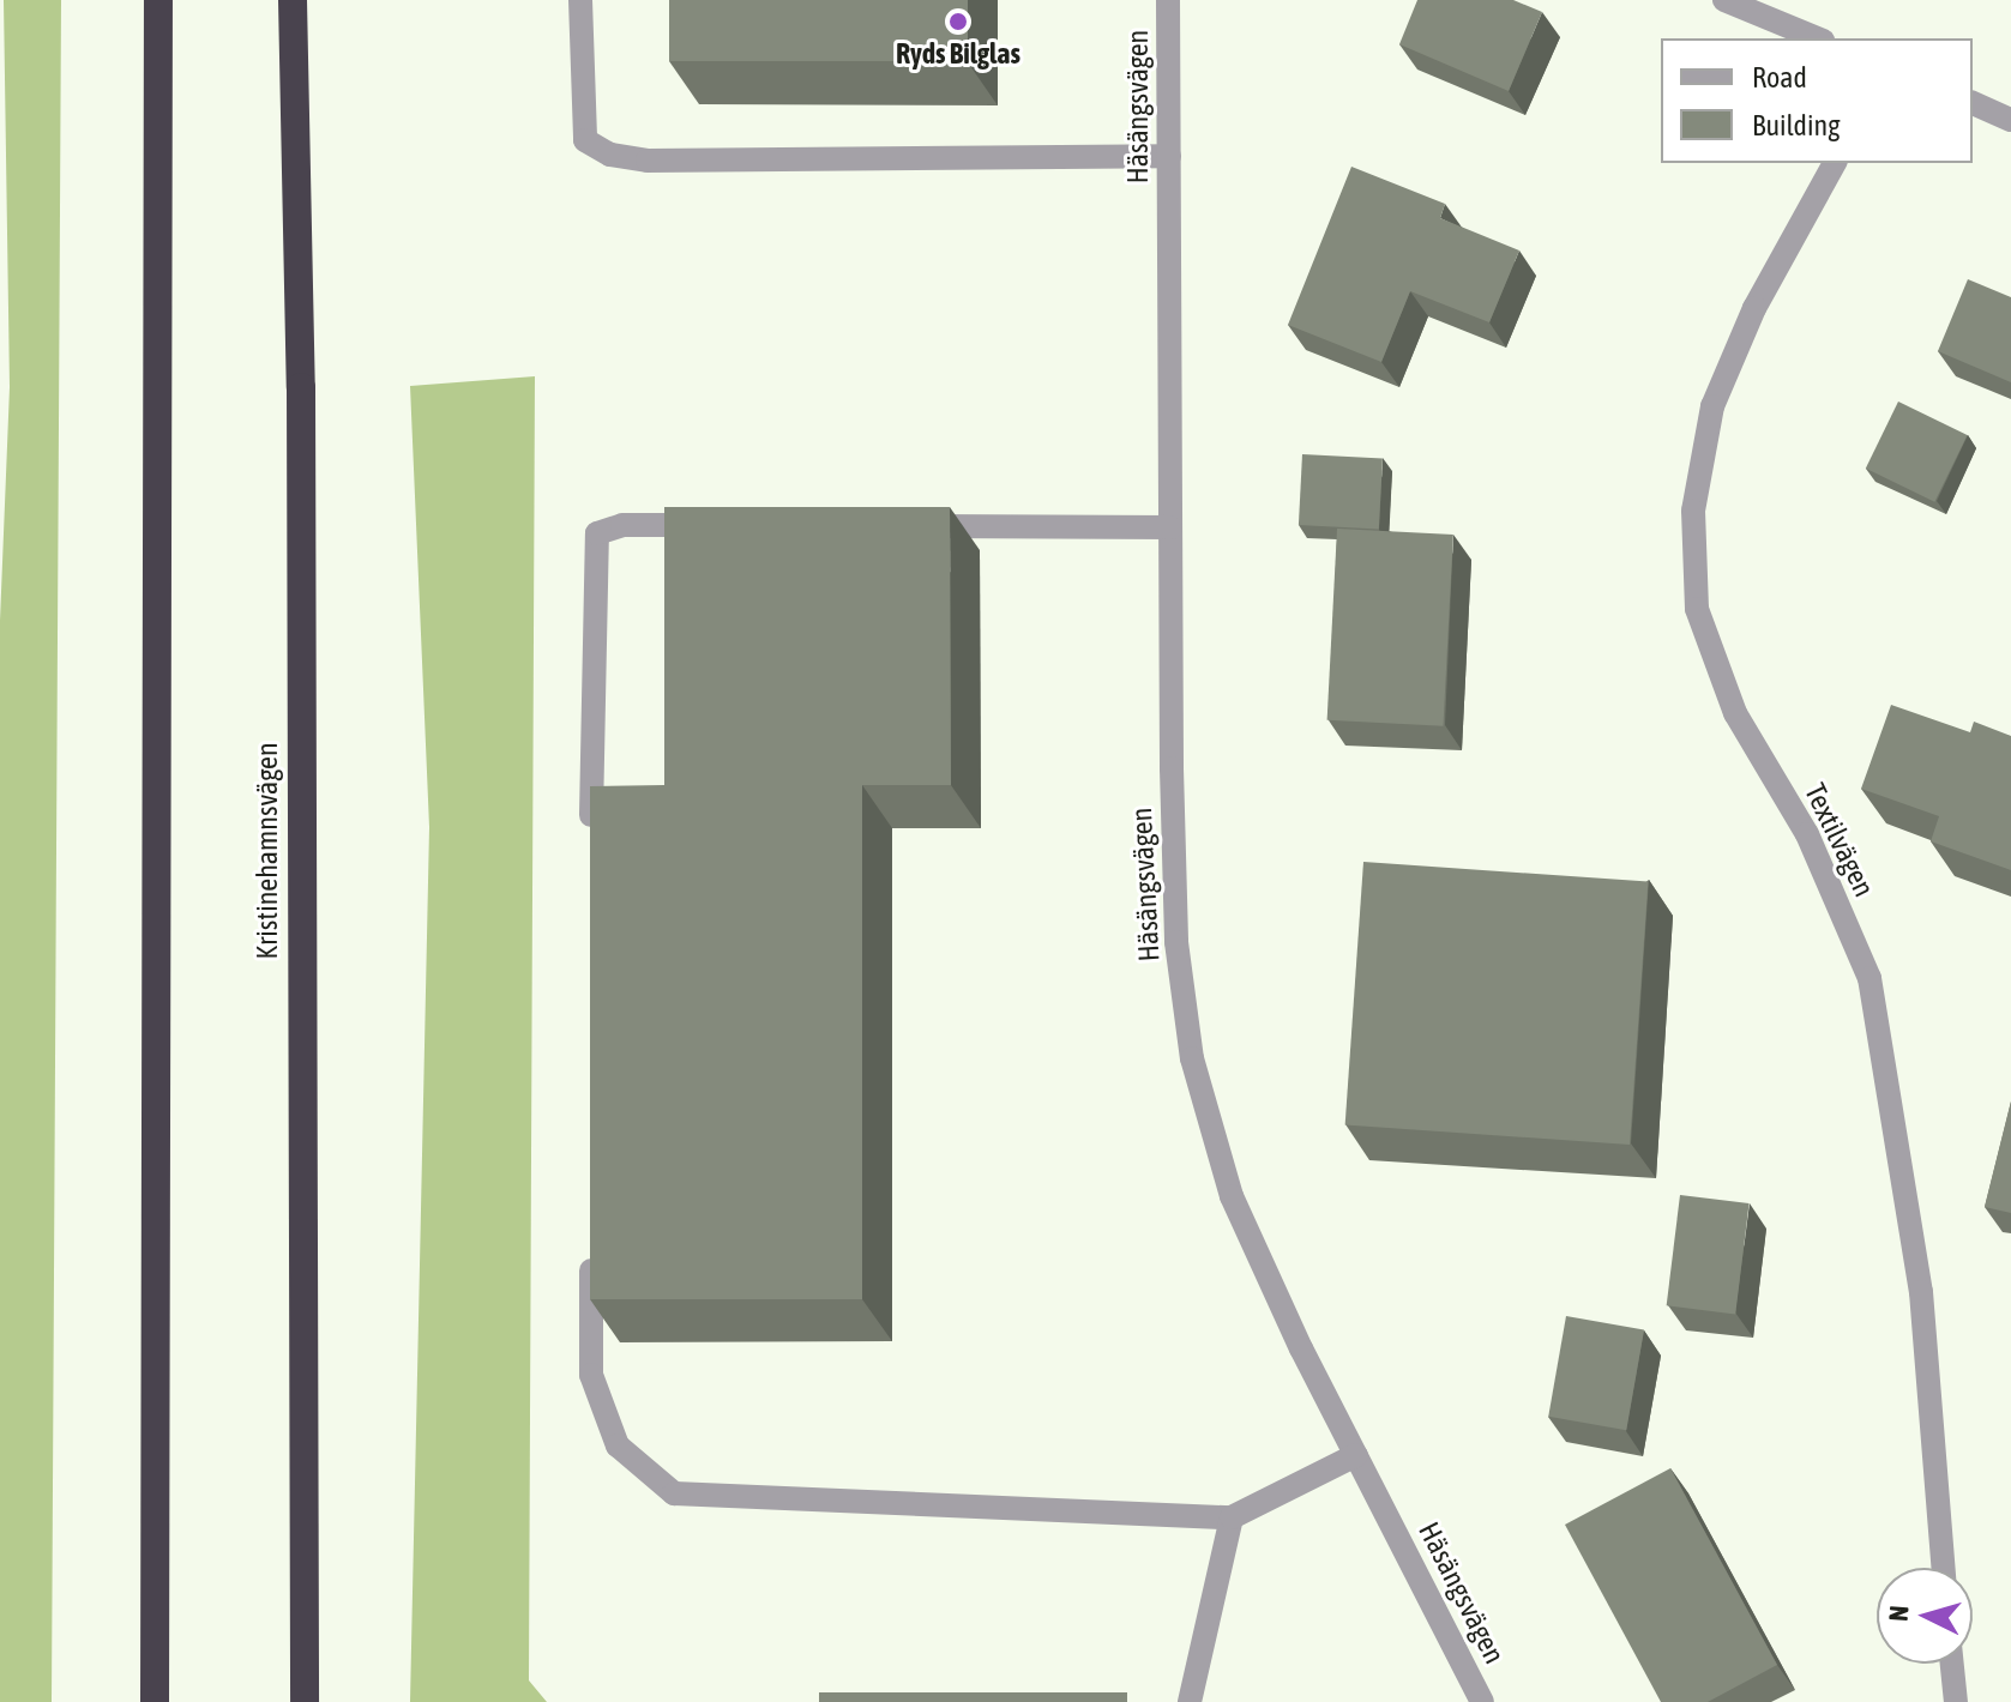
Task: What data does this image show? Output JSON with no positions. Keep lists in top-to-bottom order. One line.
{"streets":{"highway":["Kristinehamnsvägen"],"street":["Häsängsvägen","Textilvägen"]},"places":["Ryds Bilglas"],"legend":["Road","Building"],"north":"left"}
